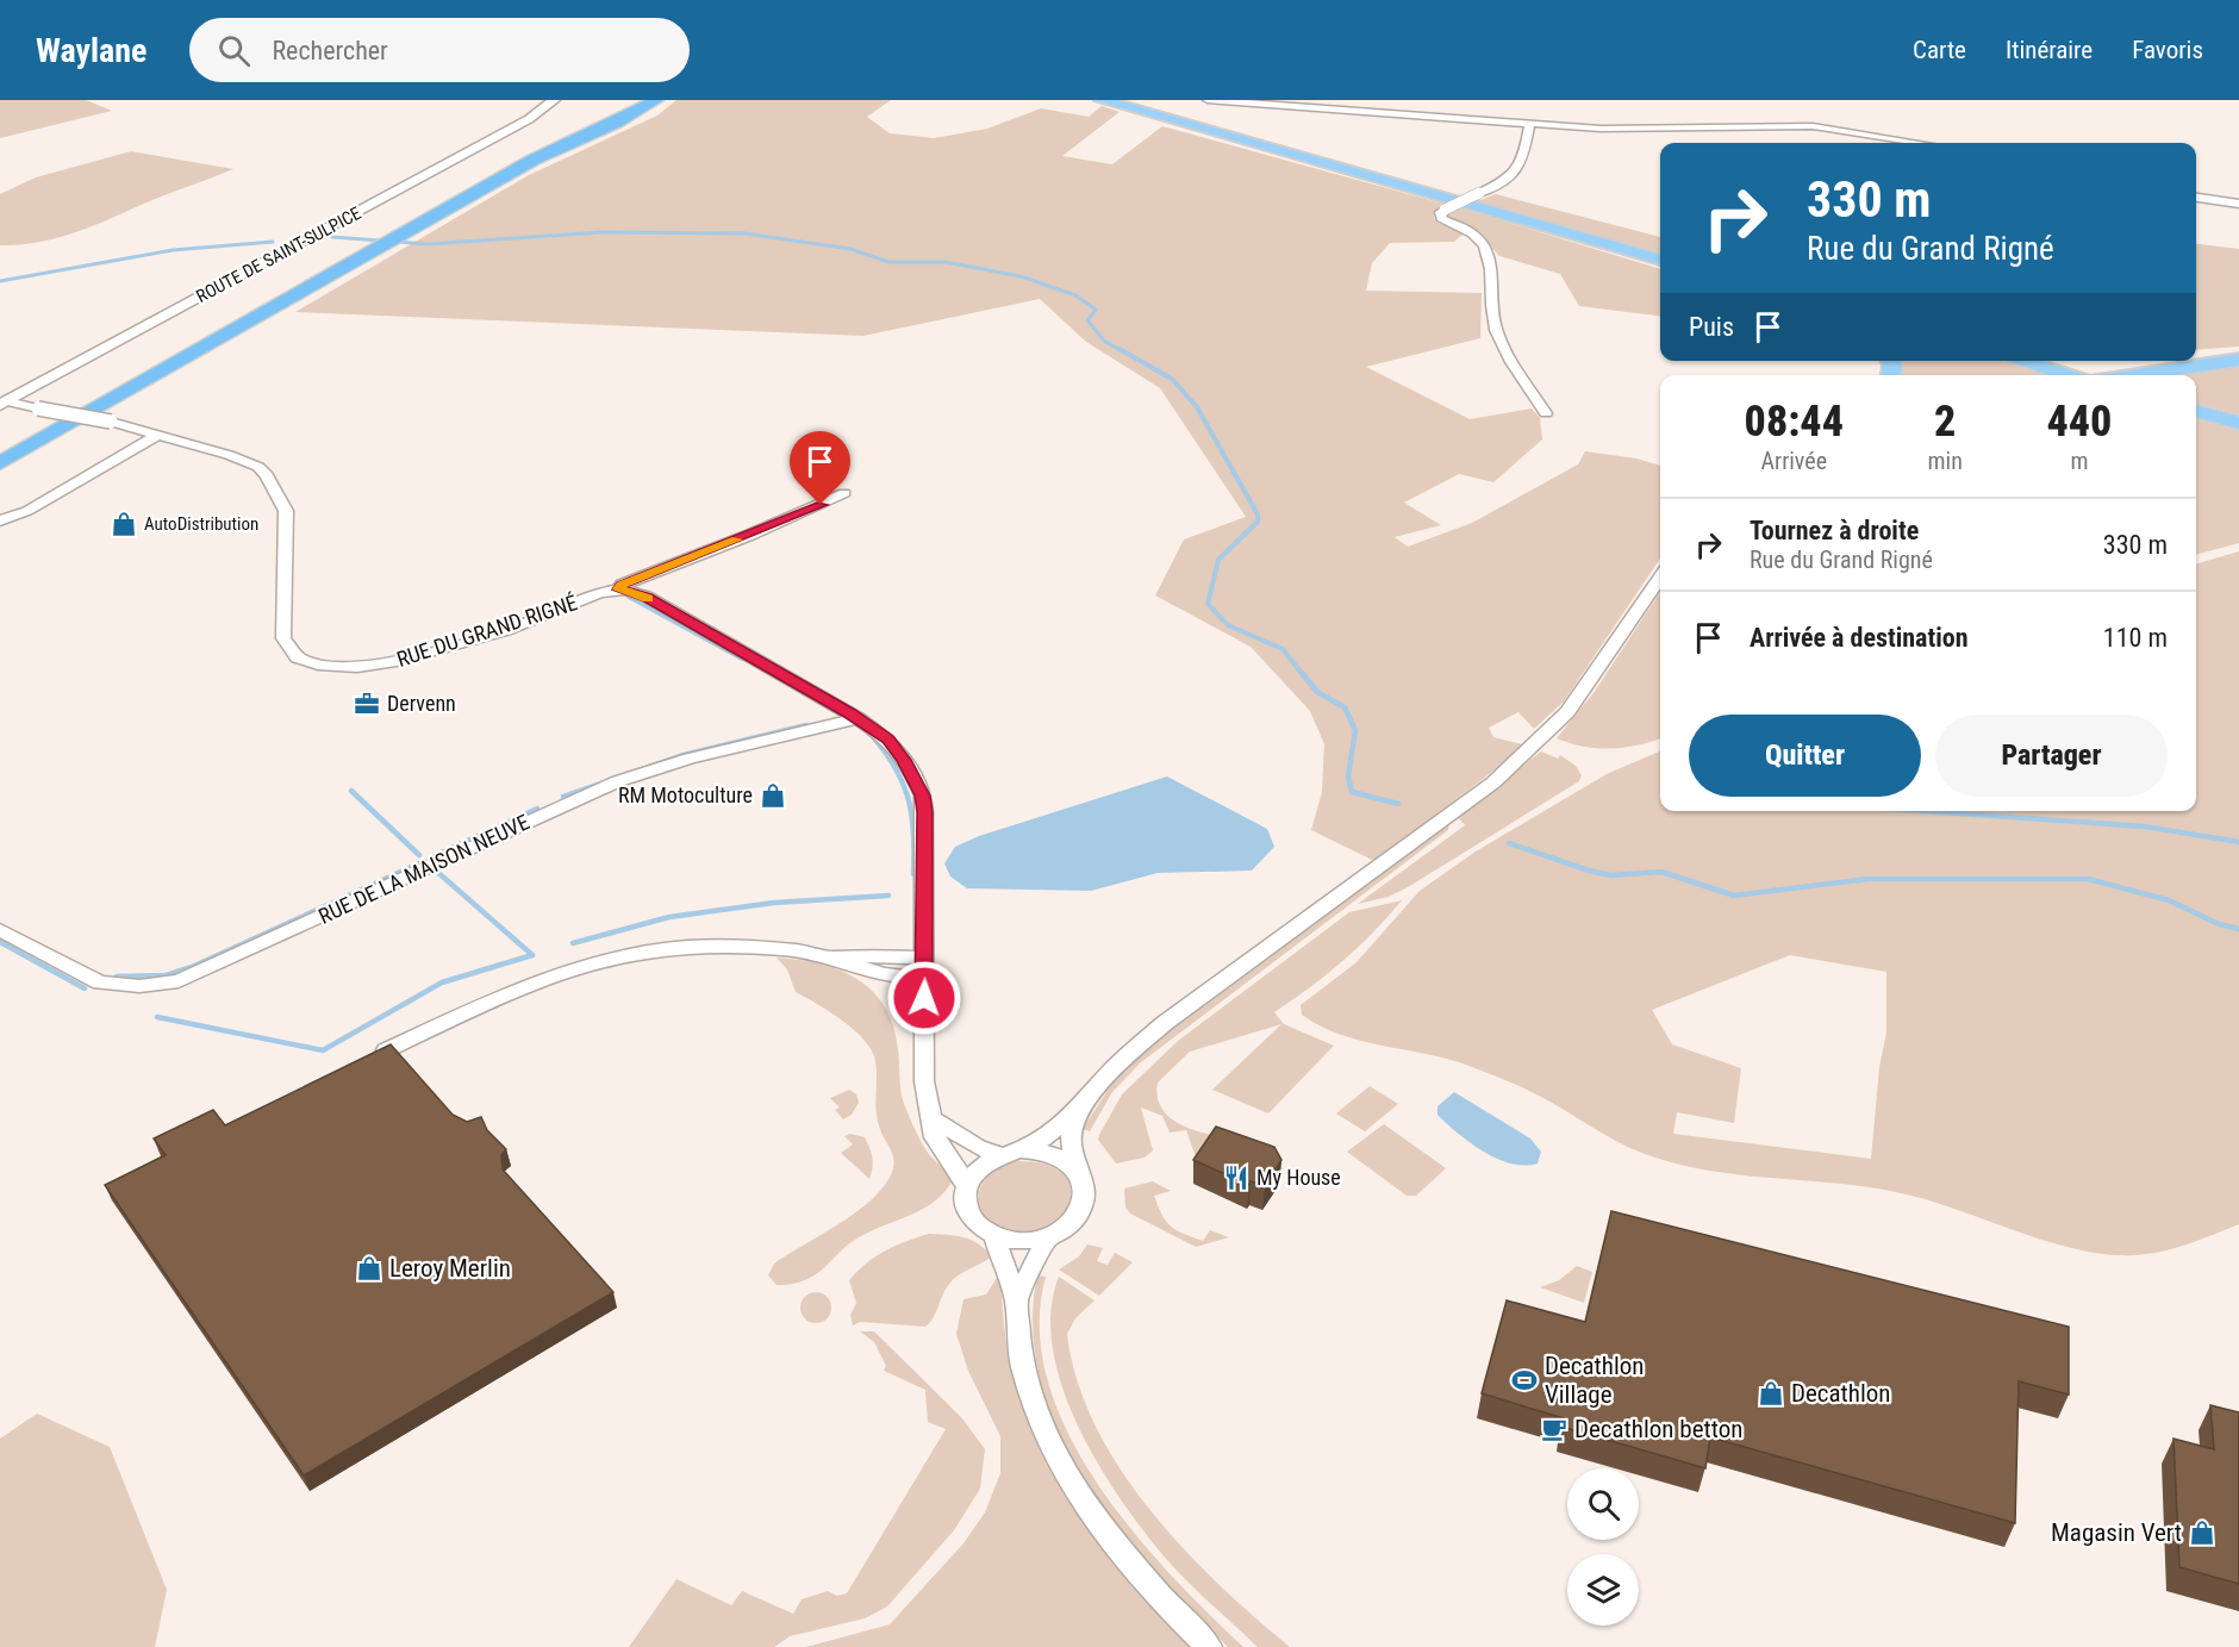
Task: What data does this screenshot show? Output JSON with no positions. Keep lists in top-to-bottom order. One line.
{"streets":{"street":["ROUTE DE SAINT-SULPICE","RUE DU GRAND RIGNÉ","RUE DE LA MAISON NEUVE"]},"crossings":[["ROUTE DE SAINT-SULPICE","RUE DU GRAND RIGNÉ"]],"places":{"shop":["AutoDistribution","RM Motoculture","Leroy Merlin","Decathlon","Magasin Vert"],"office":["Dervenn"],"restaurant":["My House"],"sports":["Decathlon Village"],"cafe":["Decathlon betton"]},"page":{"header":"Waylane","search":"Rechercher","nav":["Carte","Itinéraire","Favoris"],"turn":["330 m","Rue du Grand Rigné"],"then":"Puis","eta":["08:44","Arrivée","2","min","440","m"],"list":[{"name":"Tournez à droite","note":"Rue du Grand Rigné","value":"330 m"},{"name":"Arrivée à destination","value":"110 m"}],"buttons":["Quitter","Partager"]}}
